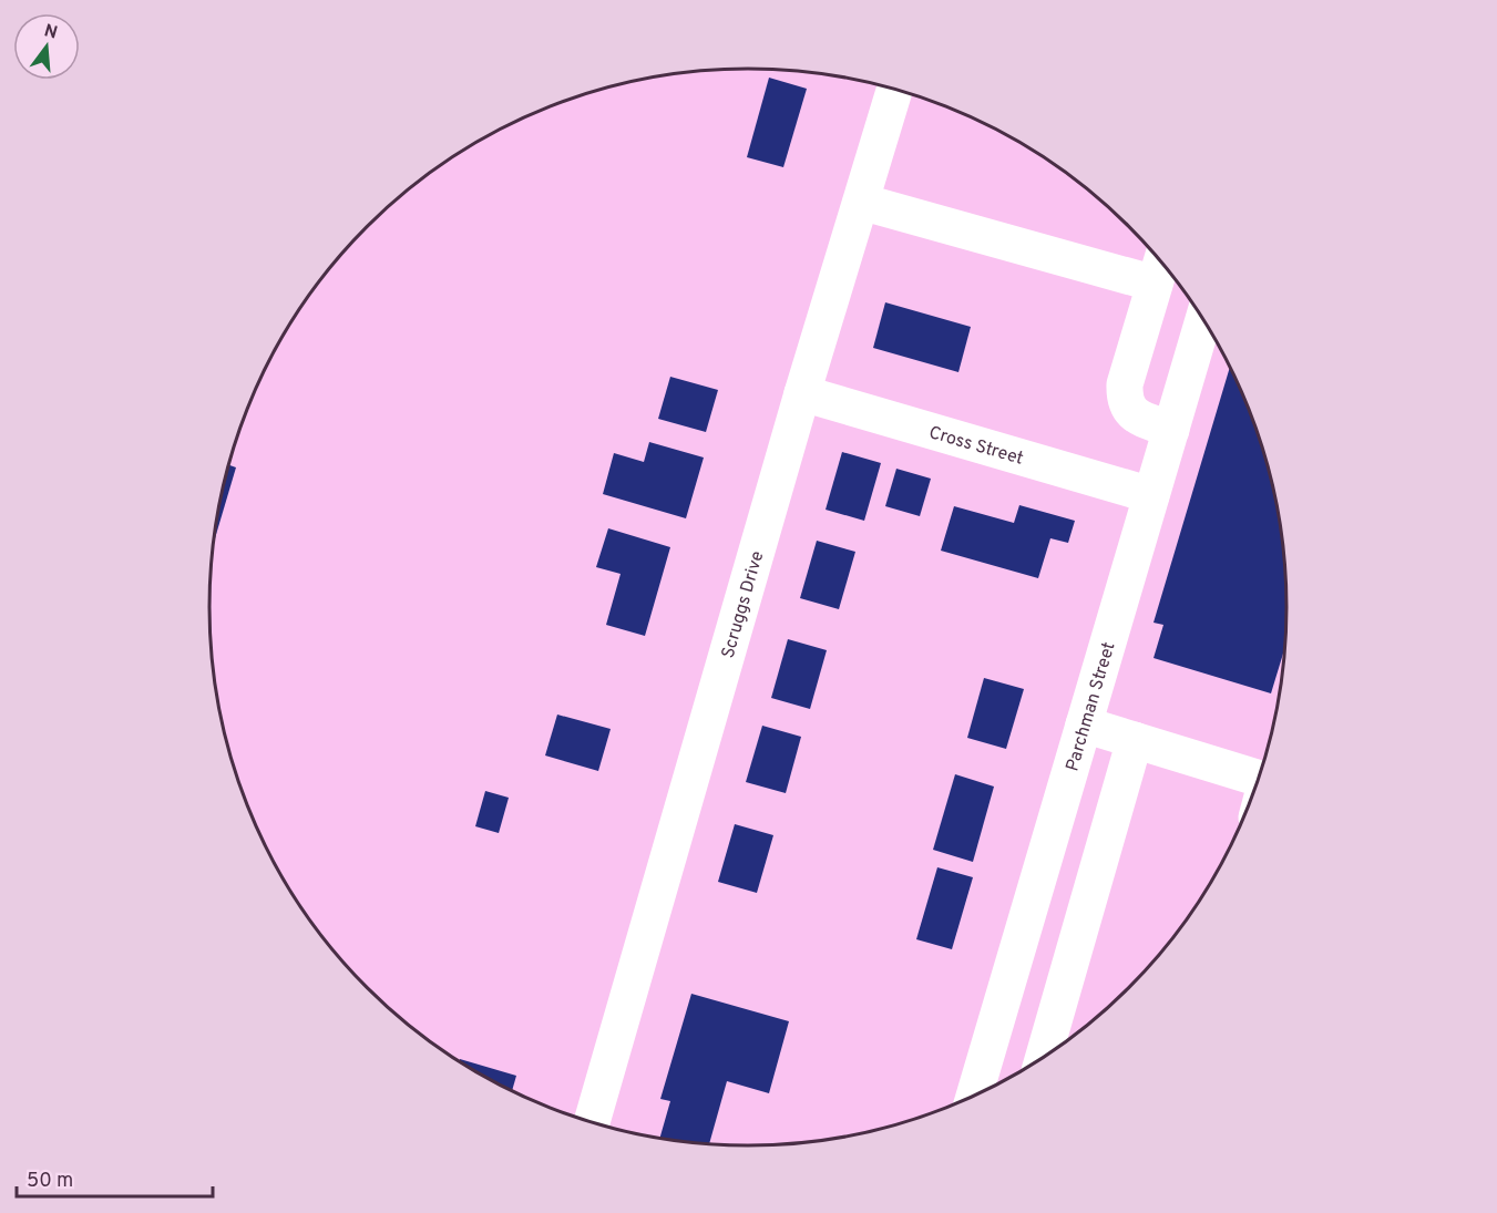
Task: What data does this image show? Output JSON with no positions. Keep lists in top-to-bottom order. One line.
{"streets":{"street":["Cross Street","Scruggs Drive","Parchman Street"]},"crossings":[["Cross Street","Scruggs Drive"],["Cross Street","Parchman Street"]],"scale_bar":"50 m","north":"top"}
